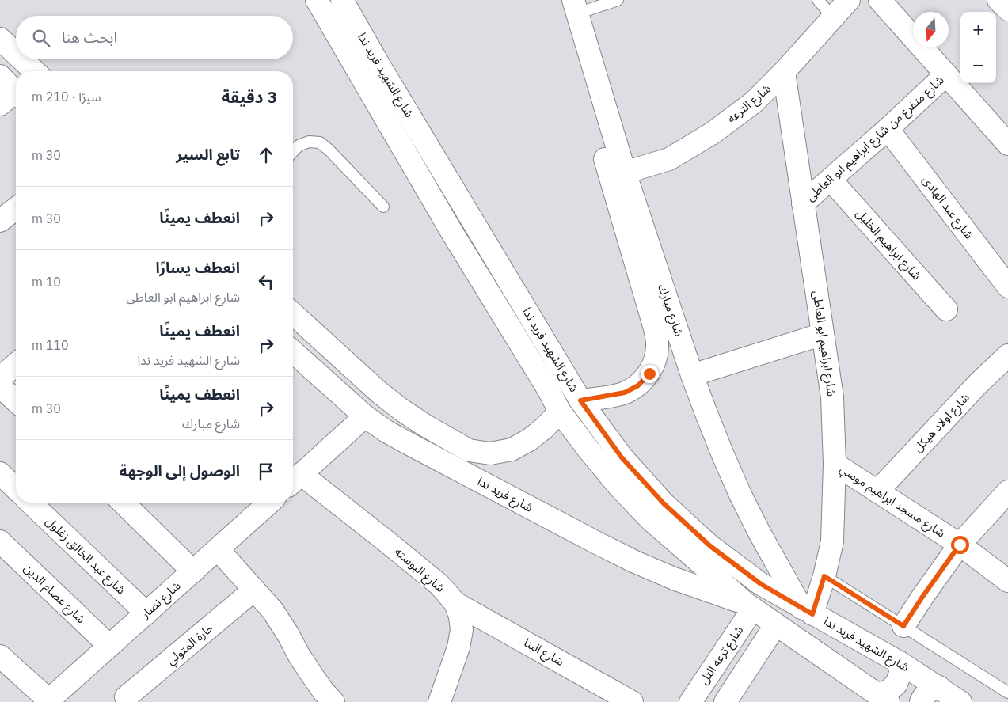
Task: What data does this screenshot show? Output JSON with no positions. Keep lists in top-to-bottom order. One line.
{"streets":{"street":["شارع الشهيد فريد ندا","شارع الترعه","شارع متفرع من شارع ابراهيم ابو العاطى","شارع عبد الهادى","شارع ابراهيم الخليل","شارع مبارك","شارع ابراهيم ابو العاطى","شارع اولاد هيكل","شارع فريد ندا","شارع مسجد ابراهيم موسي","شارع عبد الخالق زغلول","شارع البوسته","شارع عصام الدين","شارع نصار","حارة المتولي","شارع البنا","شارع ترعه التل"]},"crossings":[["شارع الشهيد فريد ندا","شارع مبارك"],["شارع الشهيد فريد ندا","شارع ابراهيم ابو العاطى"],["شارع الشهيد فريد ندا","شارع فريد ندا"],["شارع الشهيد فريد ندا","شارع ترعه التل"],["شارع الترعه","شارع مبارك"],["شارع الترعه","شارع ابراهيم ابو العاطى"],["شارع متفرع من شارع ابراهيم ابو العاطى","شارع عبد الهادى"],["شارع متفرع من شارع ابراهيم ابو العاطى","شارع ابراهيم الخليل"],["شارع متفرع من شارع ابراهيم ابو العاطى","شارع ابراهيم ابو العاطى"],["شارع مبارك","شارع ابراهيم ابو العاطى"],["شارع ابراهيم ابو العاطى","شارع مسجد ابراهيم موسي"],["شارع اولاد هيكل","شارع مسجد ابراهيم موسي"],["شارع فريد ندا","شارع ترعه التل"],["شارع عبد الخالق زغلول","شارع نصار"],["شارع البوسته","شارع البنا"],["شارع عصام الدين","شارع نصار"]],"north":"bottom","page":{"map_buttons":["+","−"],"search":"ابحث هنا","heading":["3 دقيقة","سيرًا · 210 m"],"list":[["تابع السير","30 m"],["انعطف يمينًا","30 m"],["انعطف يسارًا","شارع ابراهيم ابو العاطى","10 m"],["انعطف يمينًا","شارع الشهيد فريد ندا","110 m"],["انعطف يمينًا","شارع مبارك","30 m"],"الوصول إلى الوجهة"]}}
